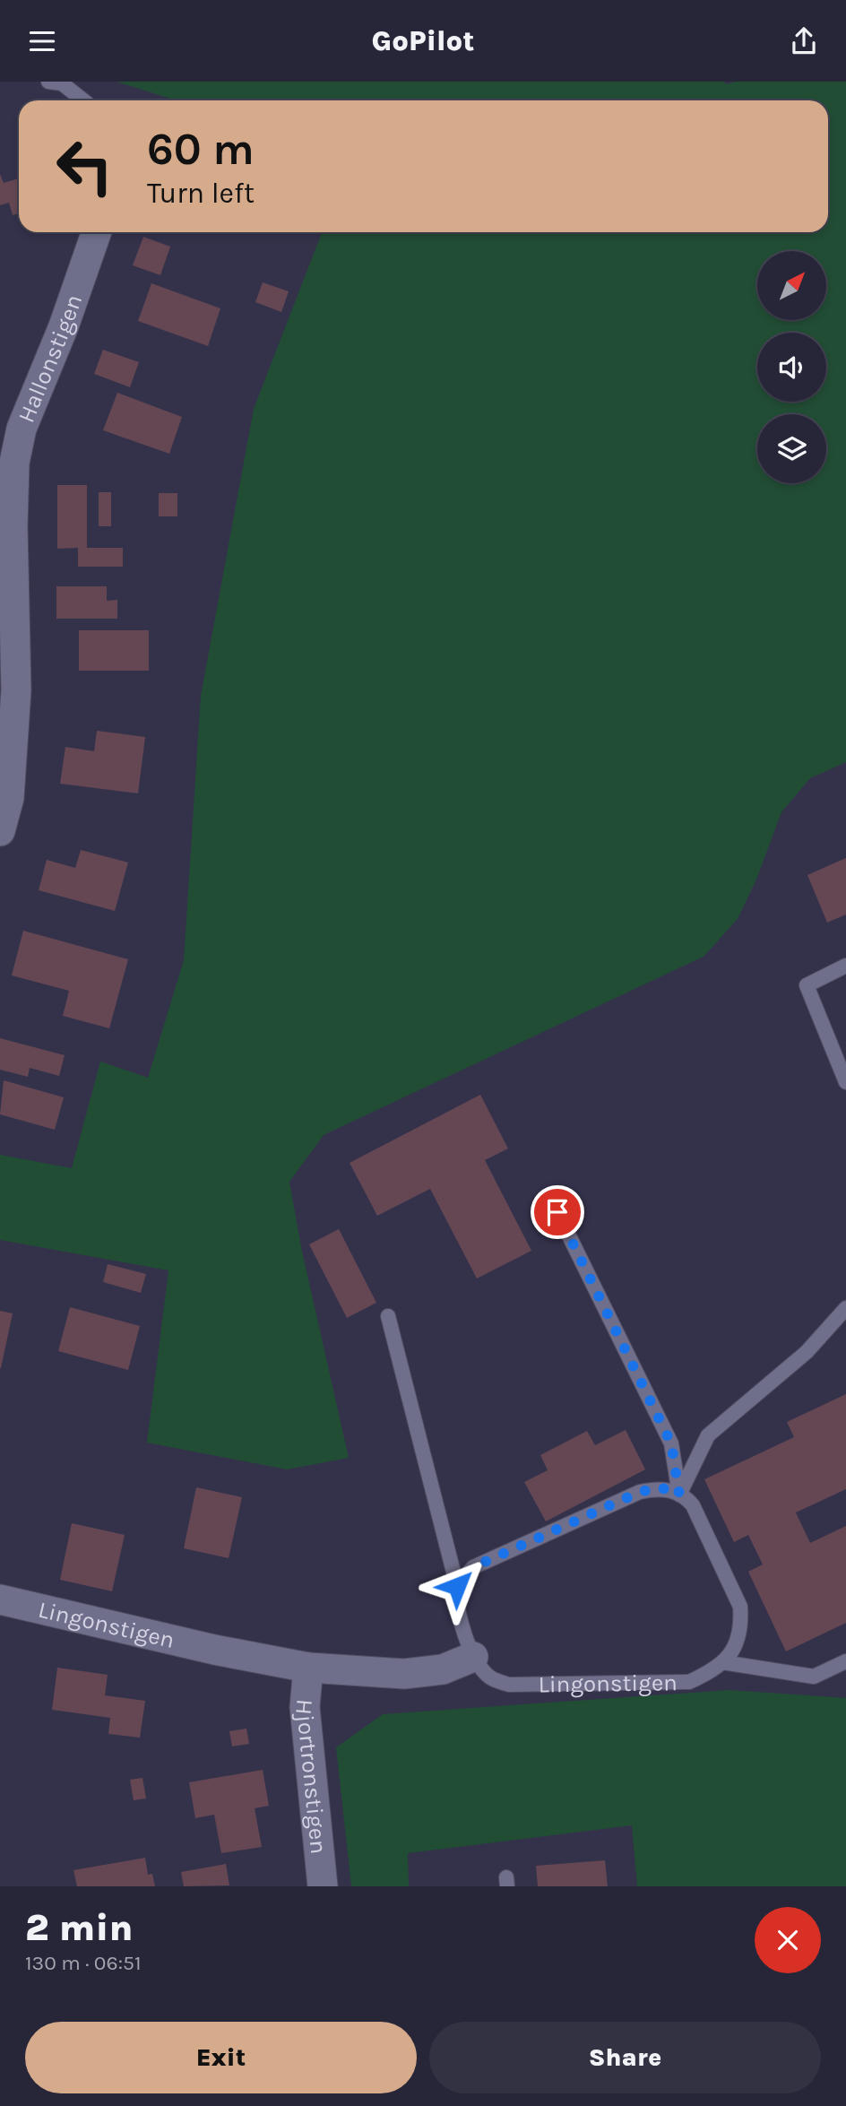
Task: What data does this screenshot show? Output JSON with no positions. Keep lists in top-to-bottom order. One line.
{"streets":{"street":["Hallonstigen","Lingonstigen","Hjortronstigen"]},"crossings":[["Lingonstigen","Hjortronstigen"]],"north":"top right","page":{"header":"GoPilot","turn":["60 m","Turn left"],"heading":["2 min","130 m · 06:51"],"buttons":["Exit","Share"]}}
